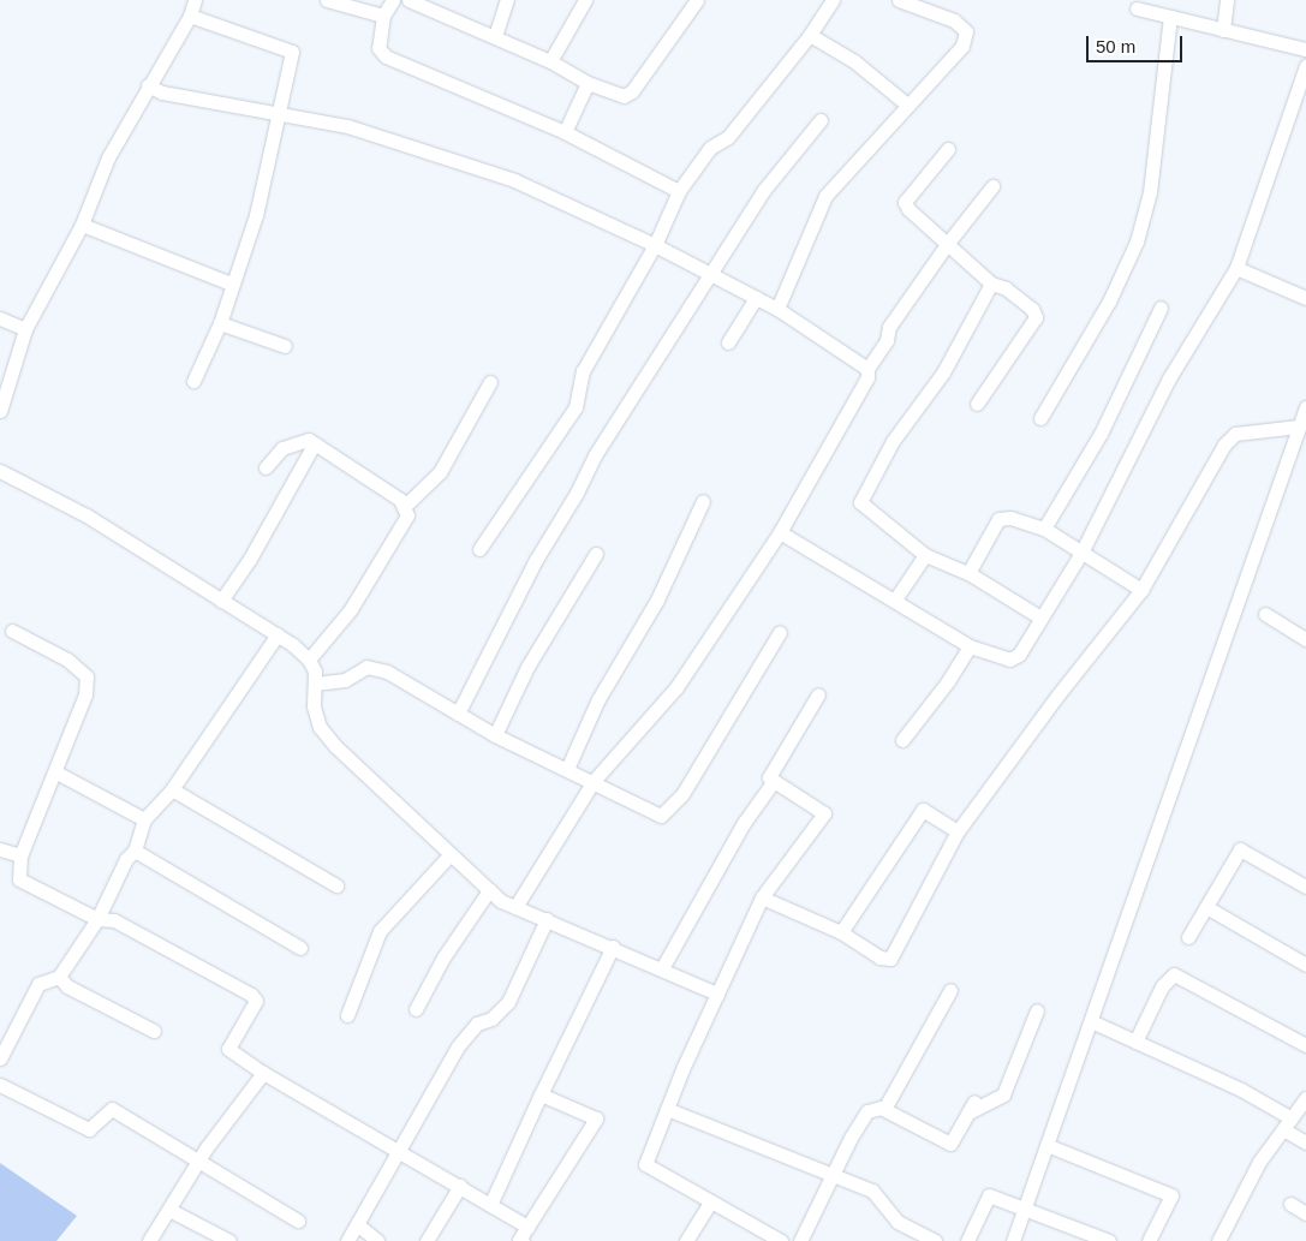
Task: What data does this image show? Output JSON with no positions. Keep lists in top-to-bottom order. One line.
{"scale_bar":"50 m"}
